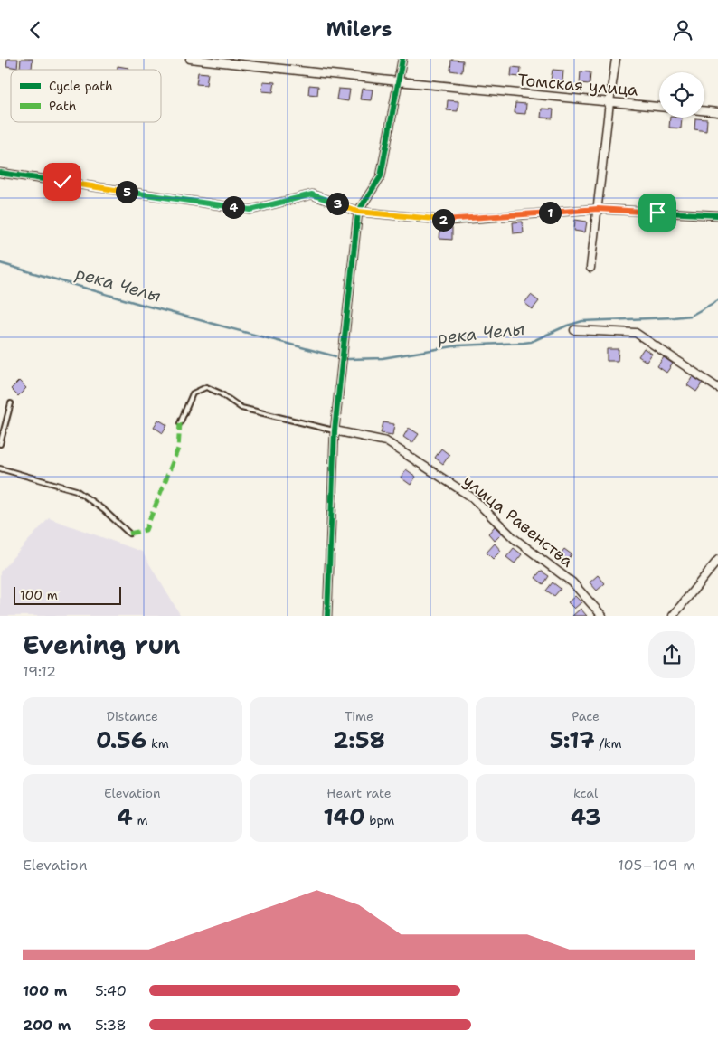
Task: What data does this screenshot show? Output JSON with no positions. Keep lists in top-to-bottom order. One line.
{"streets":{"street":["Томская улица","улица Равенства"]},"water":["река Челы"],"legend":["Cycle path","Path"],"scale_bar":"100 m","page":{"header":"Milers","pins":["5","3","4","1","2"],"scale":"100 m","heading":["Evening run","19:12"],"stats":[["Distance","0.56 km"],["Time","2:58"],["Pace","5:17 /km"],["Elevation","4 m"],["Heart rate","140 bpm"],["kcal","43"]],"chart":["Elevation","105–109 m"],"list":[{"name":"100 m","note":"5:40"},{"name":"200 m","note":"5:38"}]}}
